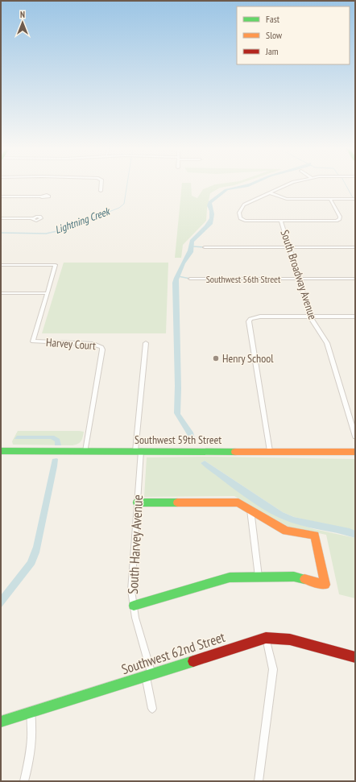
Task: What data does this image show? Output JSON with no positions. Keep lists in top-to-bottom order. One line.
{"streets":{"street":["South Broadway Avenue","Southwest 56th Street","Harvey Court","Southwest 59th Street","South Harvey Avenue","Southwest 62nd Street"]},"crossings":[["South Broadway Avenue","Southwest 56th Street"],["Harvey Court","Southwest 59th Street"],["Southwest 59th Street","South Harvey Avenue"],["South Harvey Avenue","Southwest 62nd Street"]],"water":["Lightning Creek"],"places":["Henry School"],"legend":["Fast","Slow","Jam"],"north":"top"}
